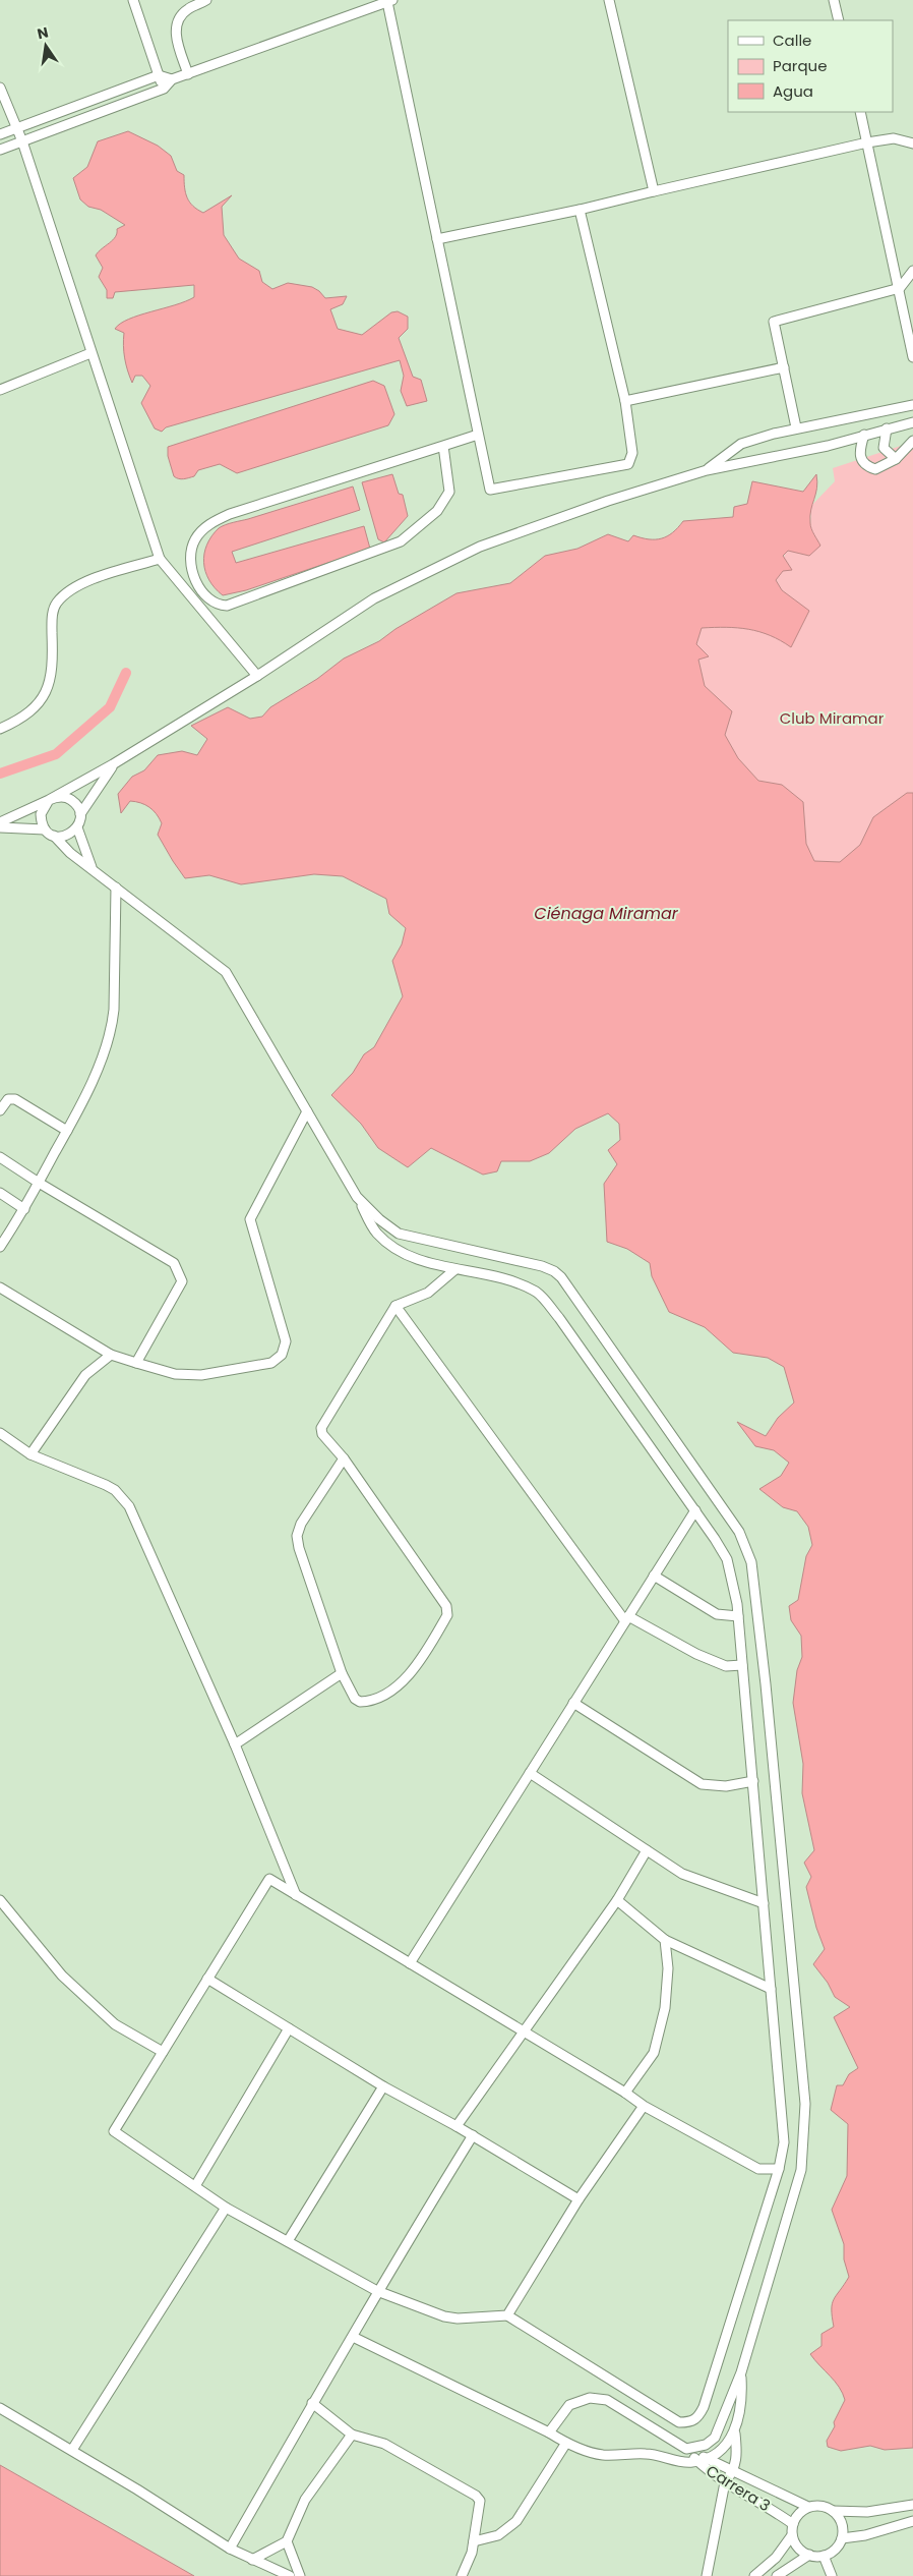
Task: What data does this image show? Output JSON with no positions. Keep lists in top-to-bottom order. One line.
{"streets":{"street":["Carrera 3"]},"water":["Ciénaga Miramar"],"parks":["Club Miramar"],"legend":["Calle","Parque","Agua"],"north":"top"}
